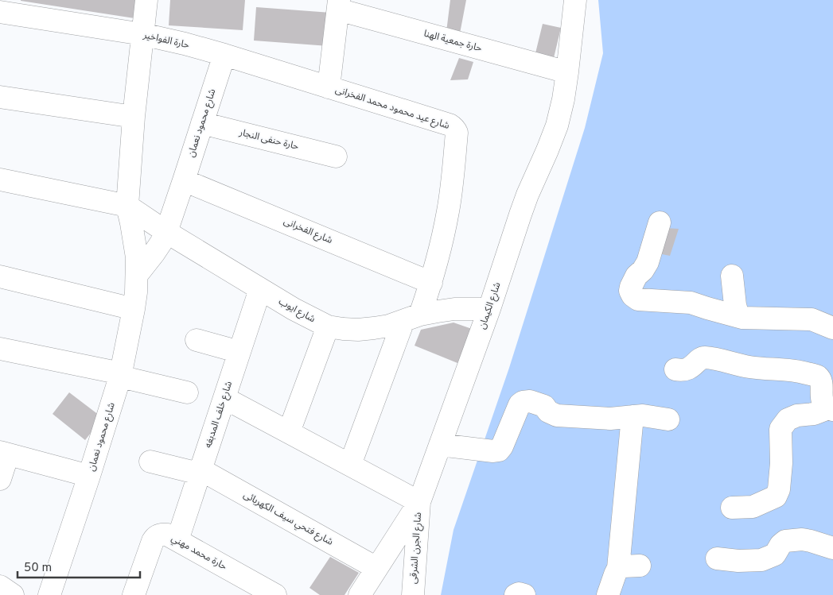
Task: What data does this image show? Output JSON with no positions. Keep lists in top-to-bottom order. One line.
{"streets":{"street":["حارة الفواخير","حارة جمعية الهنا","شارع عيد محمود محمد الفخرانى","شارع محمود نعمان","حارة حنفى النجار","شارع الفخرانى","شارع الكيمان","شارع ايوب","شارع خلف المدبغه","شارع فتحي سيف الكهربائى","شارع الجرن الشرقى","حارة محمد مهني"]},"crossings":[["حارة الفواخير","شارع عيد محمود محمد الفخرانى"],["حارة الفواخير","شارع محمود نعمان"],["حارة جمعية الهنا","شارع الكيمان"],["شارع عيد محمود محمد الفخرانى","شارع الفخرانى"],["شارع عيد محمود محمد الفخرانى","شارع ايوب"],["شارع محمود نعمان","حارة حنفى النجار"],["شارع محمود نعمان","شارع الفخرانى"],["شارع محمود نعمان","شارع ايوب"],["شارع الكيمان","شارع ايوب"],["شارع الكيمان","شارع فتحي سيف الكهربائى"],["شارع الكيمان","شارع الجرن الشرقى"],["شارع ايوب","شارع خلف المدبغه"],["شارع خلف المدبغه","شارع فتحي سيف الكهربائى"],["شارع خلف المدبغه","حارة محمد مهني"]],"scale_bar":"50 m"}
